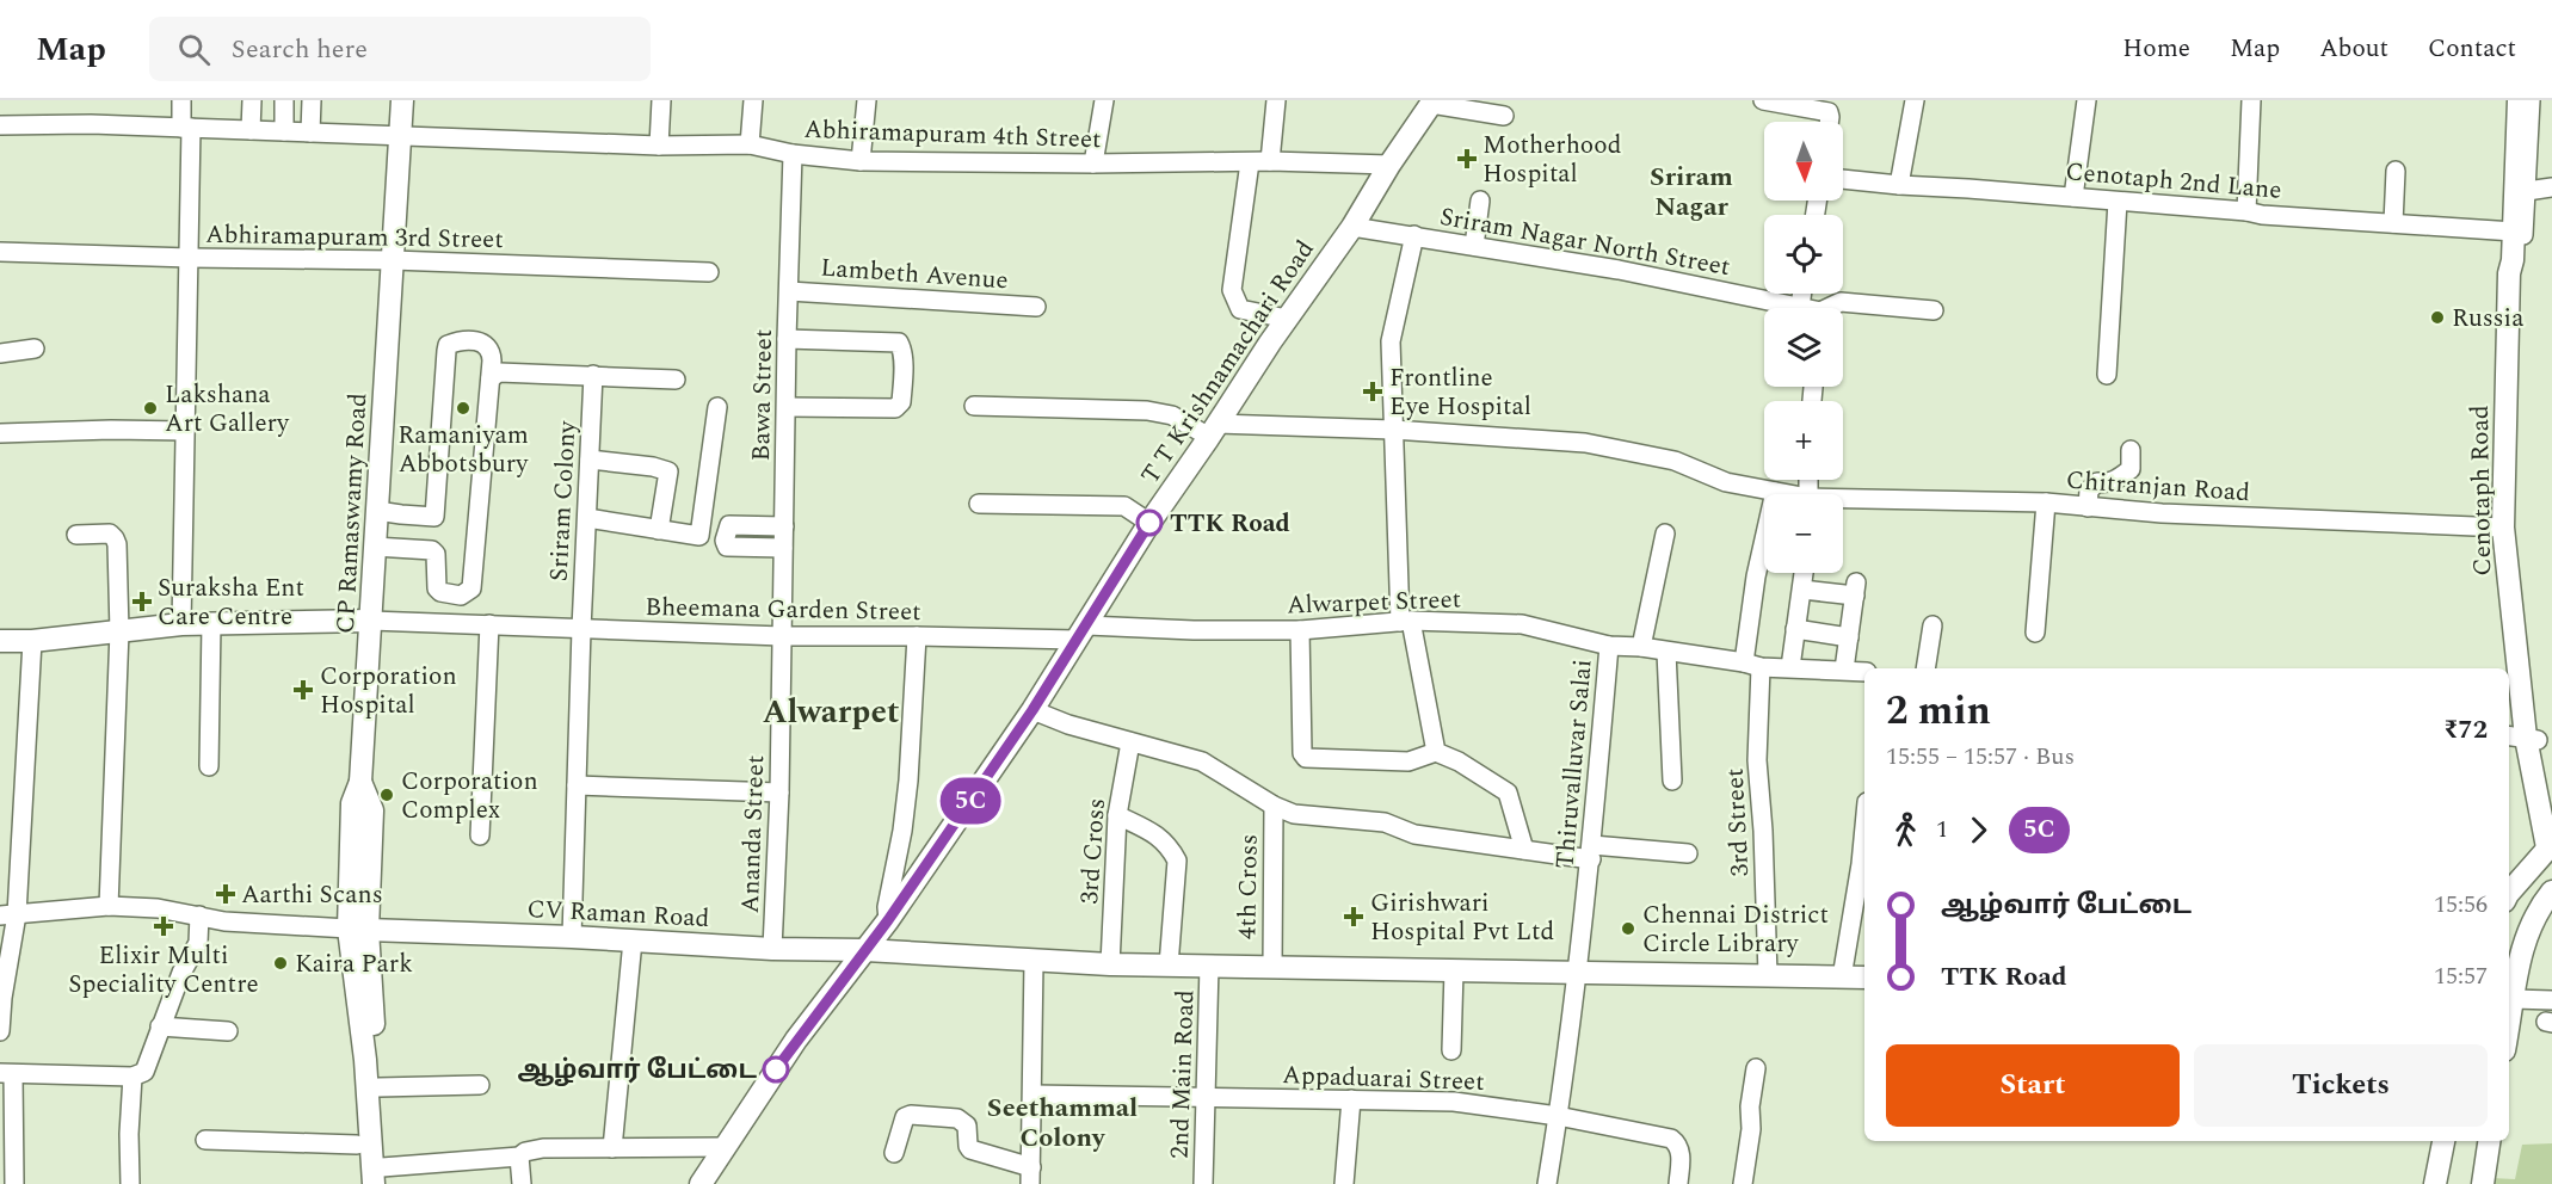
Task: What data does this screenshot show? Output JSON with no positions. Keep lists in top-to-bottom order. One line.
{"streets":{"main road":["T T Krishnamachari Road","Cenotaph Road","CP Ramaswamy Road","CV Raman Road"],"street":["Abhiramapuram 4th Street","Cenotaph 2nd Lane","Abhiramapuram 3rd Street","Sriram Nagar North Street","Lambeth Avenue","Bawa Street","Chitranjan Road","Sriram Colony","Alwarpet Street","Bheemana Garden Street","Thiruvalluvar Salai","3rd Street","Ananda Street","3rd Cross","4th Cross","2nd Main Road","Appaduarai Street"]},"crossings":[["Abhiramapuram 4th Street","T T Krishnamachari Road"],["Abhiramapuram 4th Street","Bawa Street"],["Abhiramapuram 4th Street","CP Ramaswamy Road"],["Cenotaph 2nd Lane","Cenotaph Road"],["Abhiramapuram 3rd Street","CP Ramaswamy Road"],["Sriram Nagar North Street","T T Krishnamachari Road"],["Lambeth Avenue","Bawa Street"],["T T Krishnamachari Road","Chitranjan Road"],["T T Krishnamachari Road","Alwarpet Street"],["T T Krishnamachari Road","Bheemana Garden Street"],["T T Krishnamachari Road","CV Raman Road"],["Bawa Street","Bheemana Garden Street"],["Bawa Street","Ananda Street"],["Chitranjan Road","Cenotaph Road"],["Chitranjan Road","3rd Street"],["Sriram Colony","Bheemana Garden Street"],["Sriram Colony","CV Raman Road"],["CP Ramaswamy Road","Bheemana Garden Street"],["CP Ramaswamy Road","CV Raman Road"],["Alwarpet Street","Bheemana Garden Street"],["Alwarpet Street","Thiruvalluvar Salai"],["Alwarpet Street","3rd Street"],["Bheemana Garden Street","Ananda Street"],["Thiruvalluvar Salai","CV Raman Road"],["Thiruvalluvar Salai","Appaduarai Street"],["3rd Street","CV Raman Road"],["Ananda Street","CV Raman Road"],["3rd Cross","CV Raman Road"],["4th Cross","CV Raman Road"],["CV Raman Road","2nd Main Road"],["2nd Main Road","Appaduarai Street"]],"districts":["Sriram Nagar","Alwarpet","Seethammal Colony"],"places":{"health":["Motherhood Hospital","Frontline Eye Hospital","Suraksha Ent Care Centre","Corporation Hospital","Aarthi Scans","Girishwari Hospital Pvt Ltd","Elixir Multi Speciality Centre"],"other":["Russia","Lakshana Art Gallery","Ramaniyam Abbotsbury","TTK Road","Corporation Complex","Chennai District Circle Library","Kaira Park","ஆழ்வார் பேட்டை"]},"lines":["bus line 5C"],"north":"bottom","page":{"header":"Map","search":"Search here","nav":["Home","Map","About","Contact"],"on_map":"5C","map_buttons":["+","−"],"heading":["2 min","15:55 – 15:57 · Bus","₹72"],"legs":["1","5C"],"list":[{"name":"ஆழ்வார் பேட்டை","value":"15:56"},{"name":"TTK Road","value":"15:57"}],"buttons":["Start","Tickets"]}}
